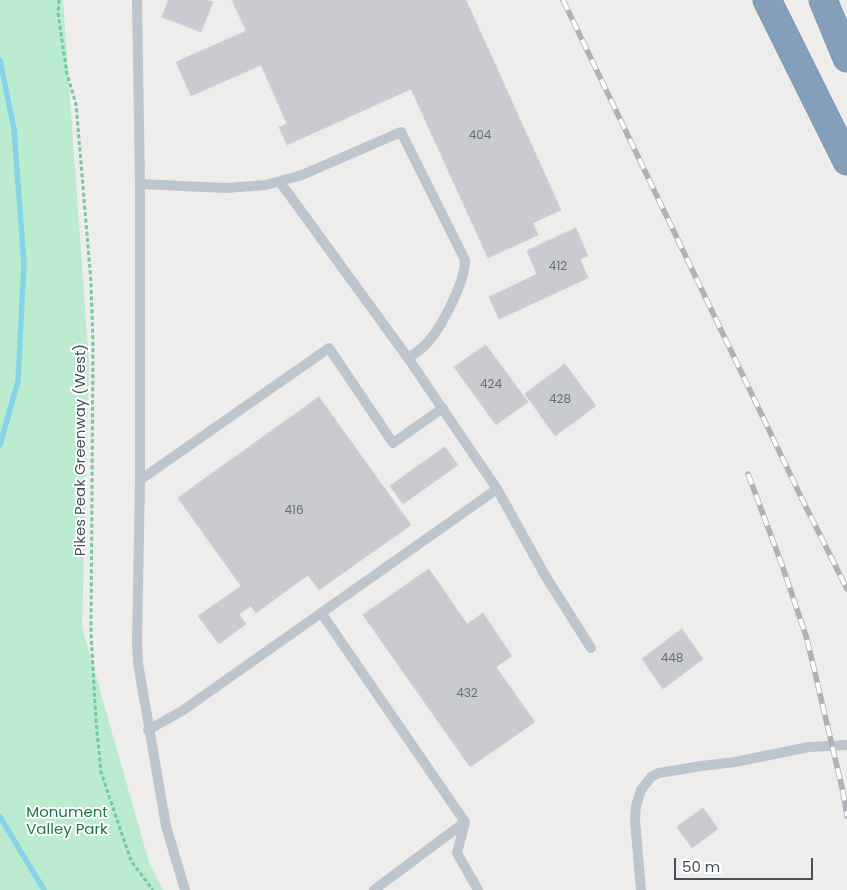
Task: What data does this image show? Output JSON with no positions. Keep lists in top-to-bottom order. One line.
{"streets":{"path":["Pikes Peak Greenway (West)"]},"parks":["Monument Valley Park"],"house_numbers":["404","412","424","428","416","448","432"],"scale_bar":"50 m"}
